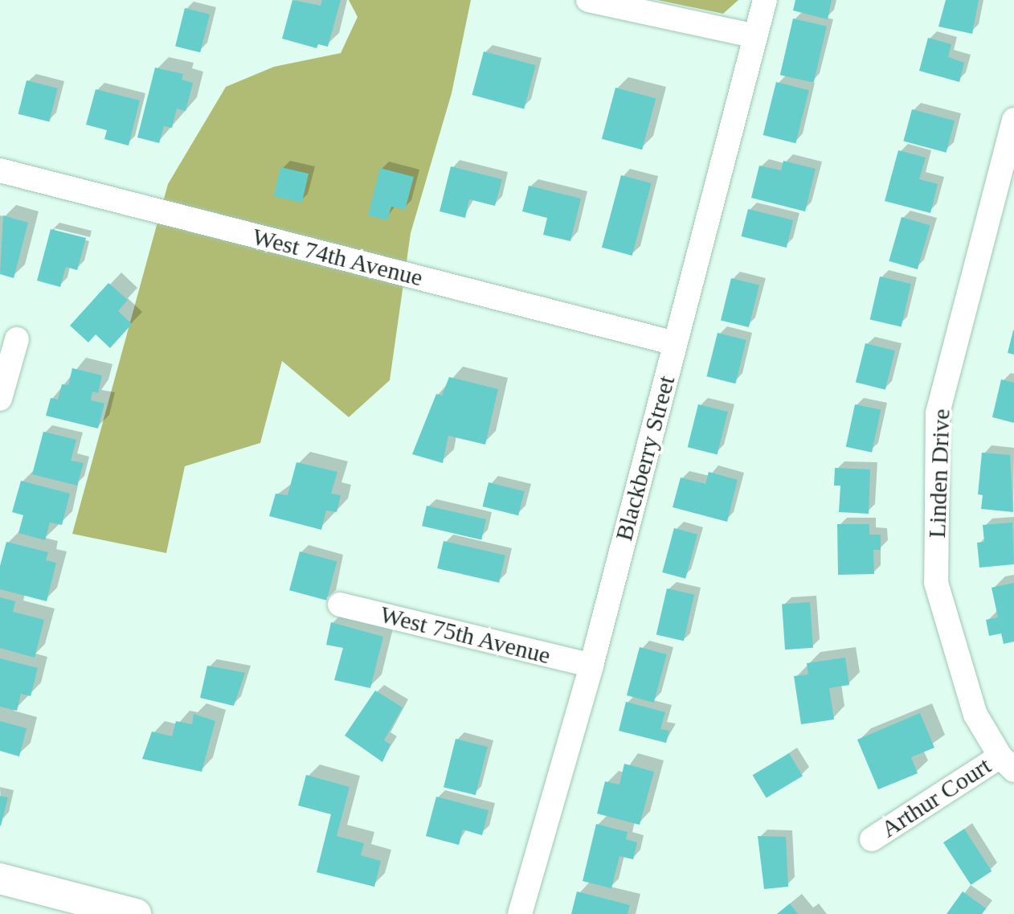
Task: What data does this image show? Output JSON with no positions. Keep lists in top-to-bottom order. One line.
{"streets":{"street":["West 74th Avenue","Blackberry Street","Linden Drive","West 75th Avenue","Arthur Court"]},"crossings":[["West 74th Avenue","Blackberry Street"],["Blackberry Street","West 75th Avenue"],["Linden Drive","Arthur Court"]]}
